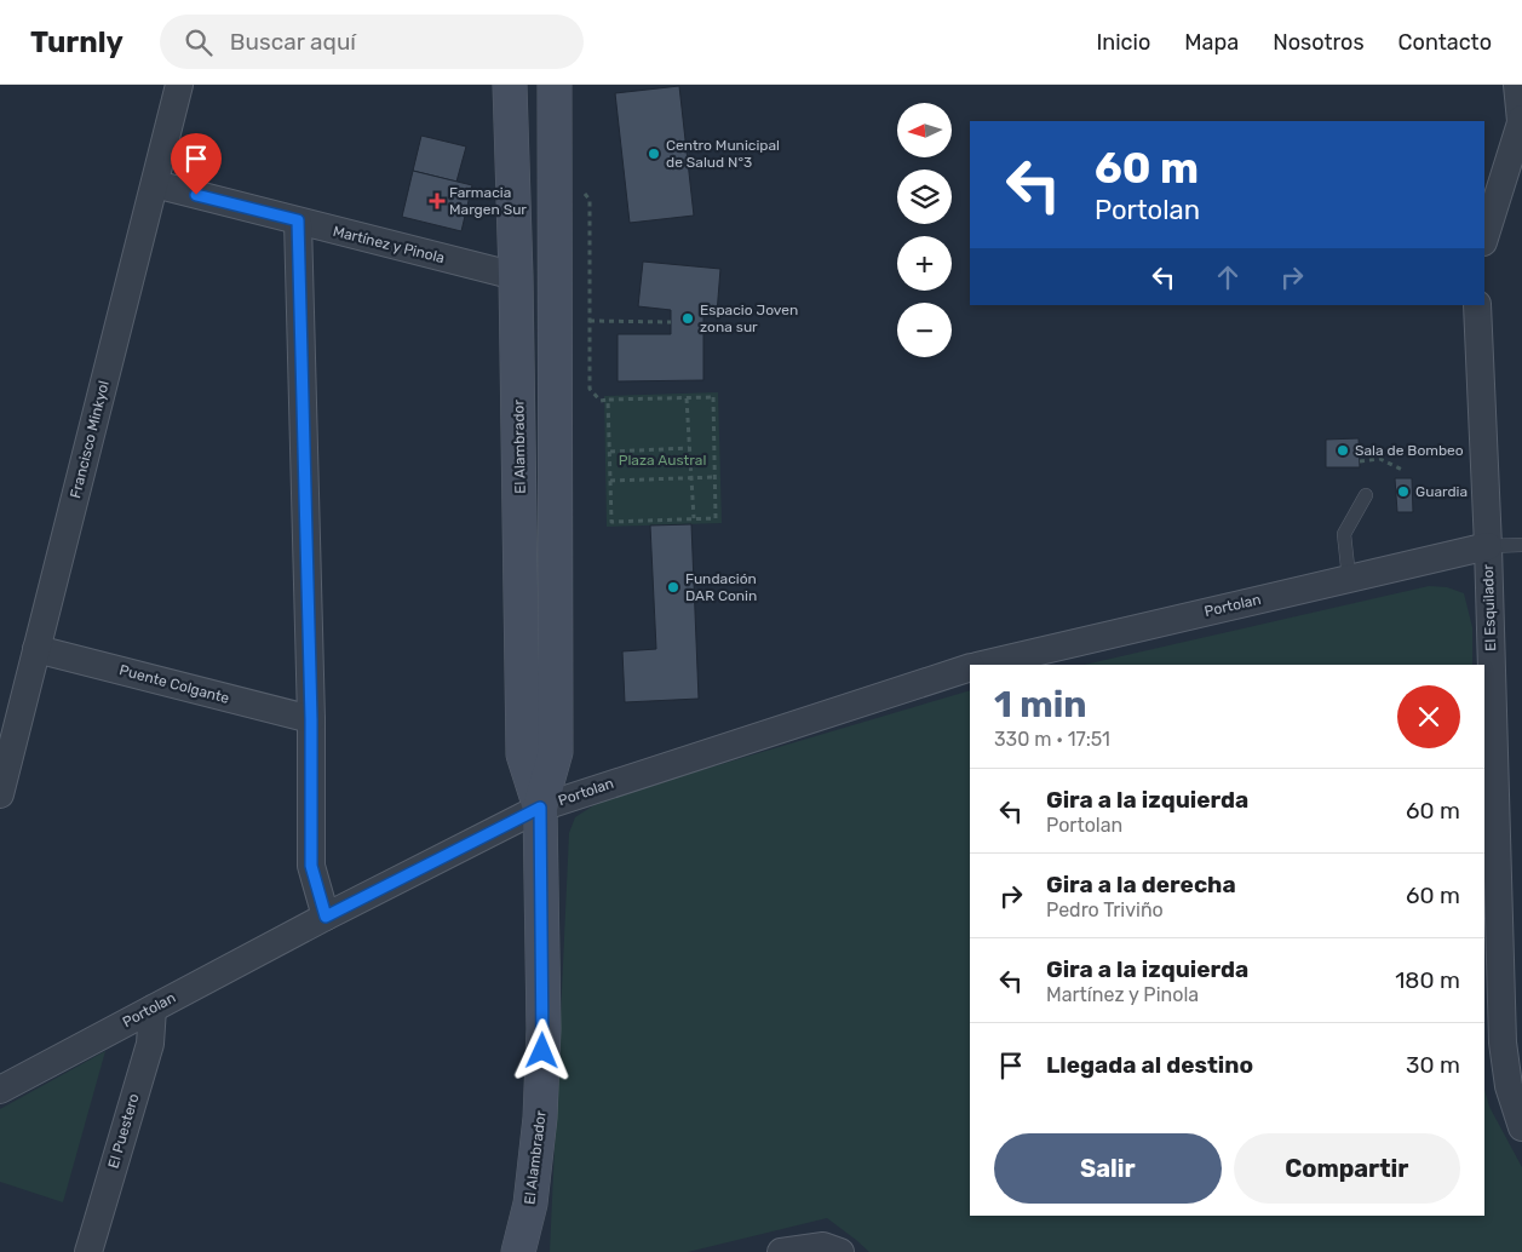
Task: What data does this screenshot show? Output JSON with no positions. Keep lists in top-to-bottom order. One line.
{"streets":{"main road":["El Alambrador"],"street":["Martínez y Pinola","Francisco Minkyol","Portolan","El Esquilador","Puente Colgante","El Puestero"]},"crossings":[["Martínez y Pinola","Francisco Minkyol"],["Martínez y Pinola","El Alambrador"],["Francisco Minkyol","Puente Colgante"],["El Alambrador","Portolan"],["Portolan","El Esquilador"],["Portolan","El Puestero"]],"parks":["Plaza Austral"],"places":{"other":["Centro Municipal de Salud N°3","Espacio Joven zona sur","Sala de Bombeo","Guardia","Fundación DAR Conin"],"health":["Farmacia Margen Sur"]},"north":"left","page":{"header":"Turnly","search":"Buscar aquí","nav":["Inicio","Mapa","Nosotros","Contacto"],"map_buttons":["+","−"],"turn":["60 m","Portolan"],"heading":["1 min","330 m · 17:51"],"list":[{"name":"Gira a la izquierda","note":"Portolan","value":"60 m"},{"name":"Gira a la derecha","note":"Pedro Triviño","value":"60 m"},{"name":"Gira a la izquierda","note":"Martínez y Pinola","value":"180 m"},{"name":"Llegada al destino","value":"30 m"}],"buttons":["Salir","Compartir"]}}
